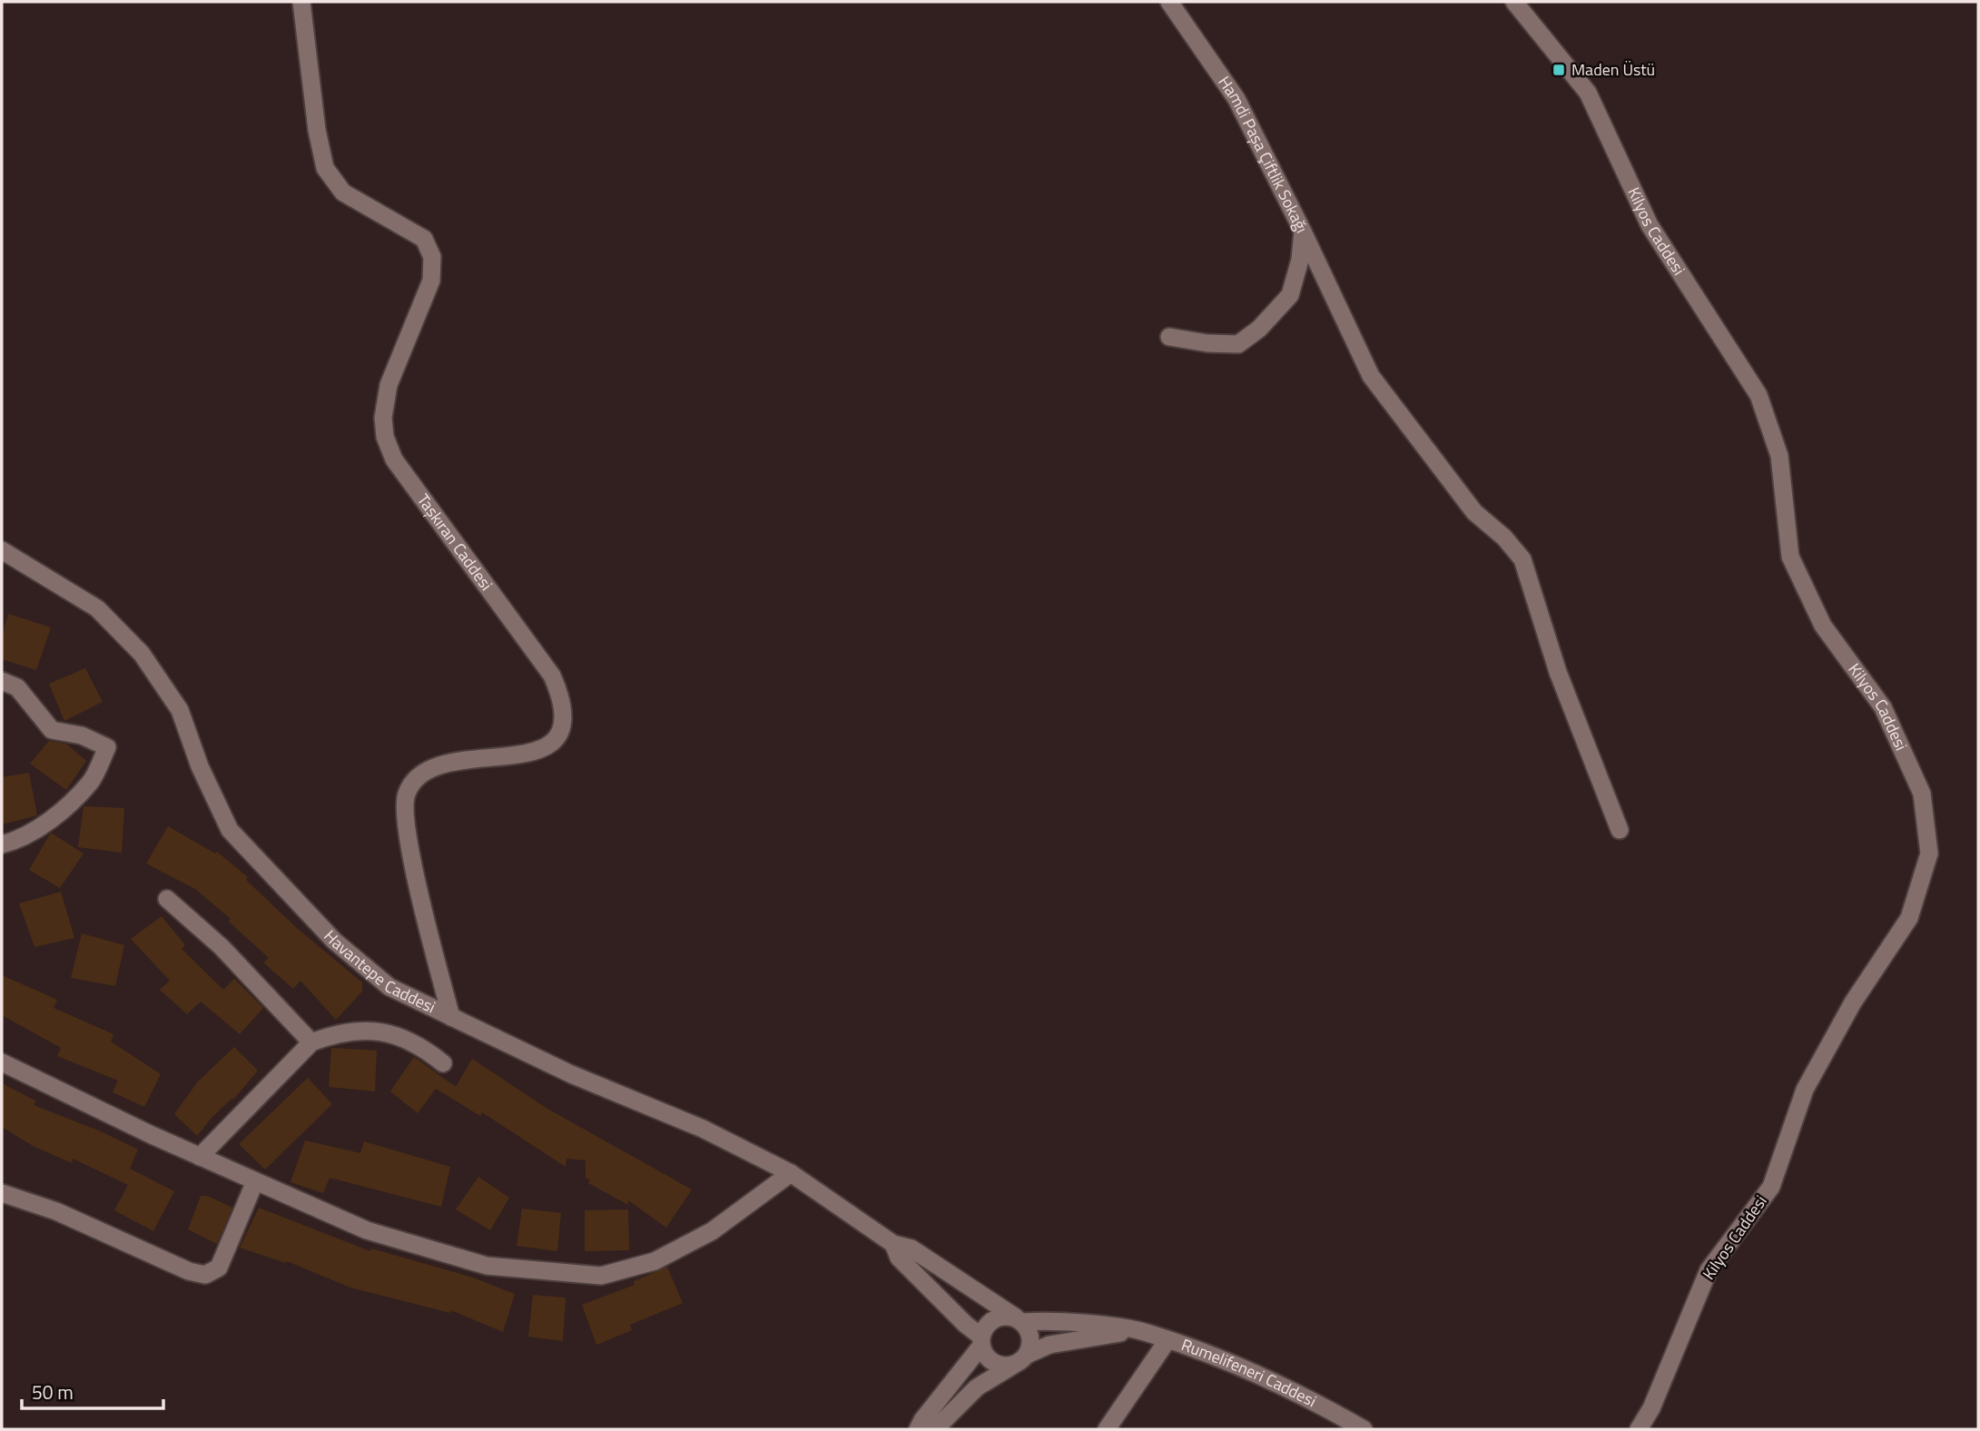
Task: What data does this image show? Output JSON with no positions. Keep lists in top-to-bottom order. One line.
{"streets":{"street":["Hamdi Paşa Çiftlik Sokağı","Kilyos Caddesi","Taşkıran Caddesi","Havantepe Caddesi","Rumelifeneri Caddesi"]},"crossings":[["Taşkıran Caddesi","Havantepe Caddesi"],["Havantepe Caddesi","Rumelifeneri Caddesi"]],"places":{"transit":["Maden Üstü"]},"scale_bar":"50 m"}
